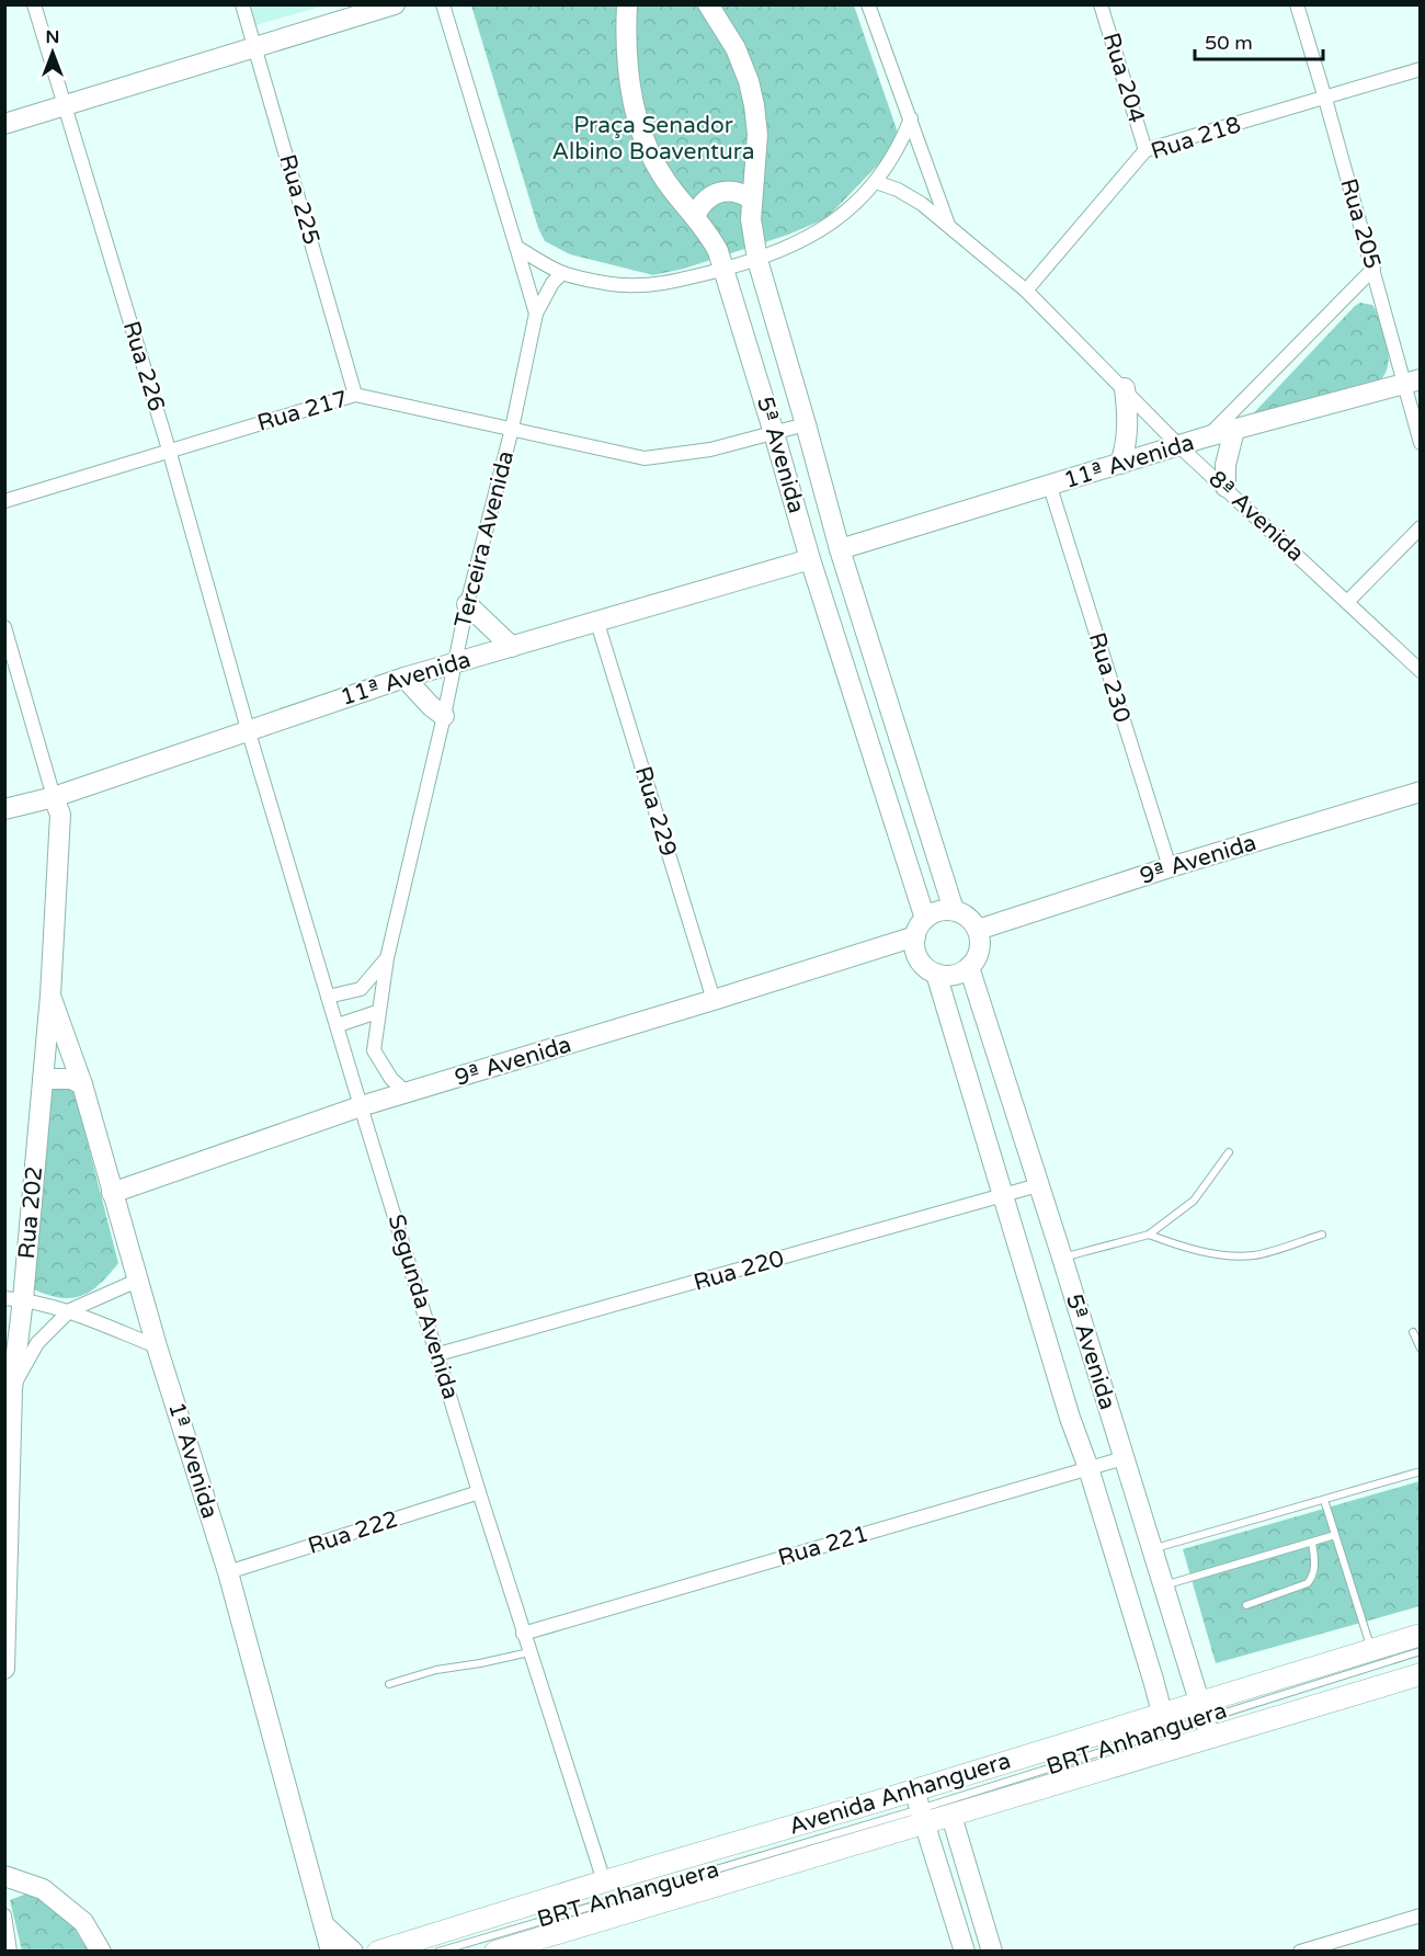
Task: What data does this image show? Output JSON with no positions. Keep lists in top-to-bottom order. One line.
{"streets":{"main road":["Avenida Anhanguera"],"street":["Rua 204","Rua 218","Rua 225","Rua 205","Rua 226","Rua 217","5ª Avenida","11ª Avenida","8ª Avenida","Terceira Avenida","Rua 230","Rua 229","9ª Avenida","Rua 202","Rua 220","Segunda Avenida","1ª Avenida","Rua 222","Rua 221"],"lane":["BRT Anhanguera"]},"crossings":[["Rua 204","Rua 218"],["Rua 218","Rua 205"],["Rua 218","8ª Avenida"],["Rua 225","Rua 217"],["Rua 205","11ª Avenida"],["Rua 226","Rua 217"],["Rua 226","11ª Avenida"],["Rua 226","Segunda Avenida"],["Rua 217","5ª Avenida"],["Rua 217","Terceira Avenida"],["5ª Avenida","11ª Avenida"],["5ª Avenida","9ª Avenida"],["5ª Avenida","Rua 220"],["5ª Avenida","Rua 221"],["5ª Avenida","BRT Anhanguera"],["5ª Avenida","Avenida Anhanguera"],["11ª Avenida","8ª Avenida"],["11ª Avenida","Terceira Avenida"],["11ª Avenida","Rua 230"],["11ª Avenida","Rua 229"],["11ª Avenida","Rua 202"],["11ª Avenida","Segunda Avenida"],["Terceira Avenida","9ª Avenida"],["Terceira Avenida","Segunda Avenida"],["Rua 230","9ª Avenida"],["Rua 229","9ª Avenida"],["9ª Avenida","Segunda Avenida"],["9ª Avenida","1ª Avenida"],["Rua 202","1ª Avenida"],["Rua 220","Segunda Avenida"],["Segunda Avenida","Rua 222"],["Segunda Avenida","Rua 221"],["Segunda Avenida","Avenida Anhanguera"],["1ª Avenida","Rua 222"],["BRT Anhanguera","Avenida Anhanguera"]],"parks":["Praça Senador Albino Boaventura"],"scale_bar":"50 m","north":"top"}
